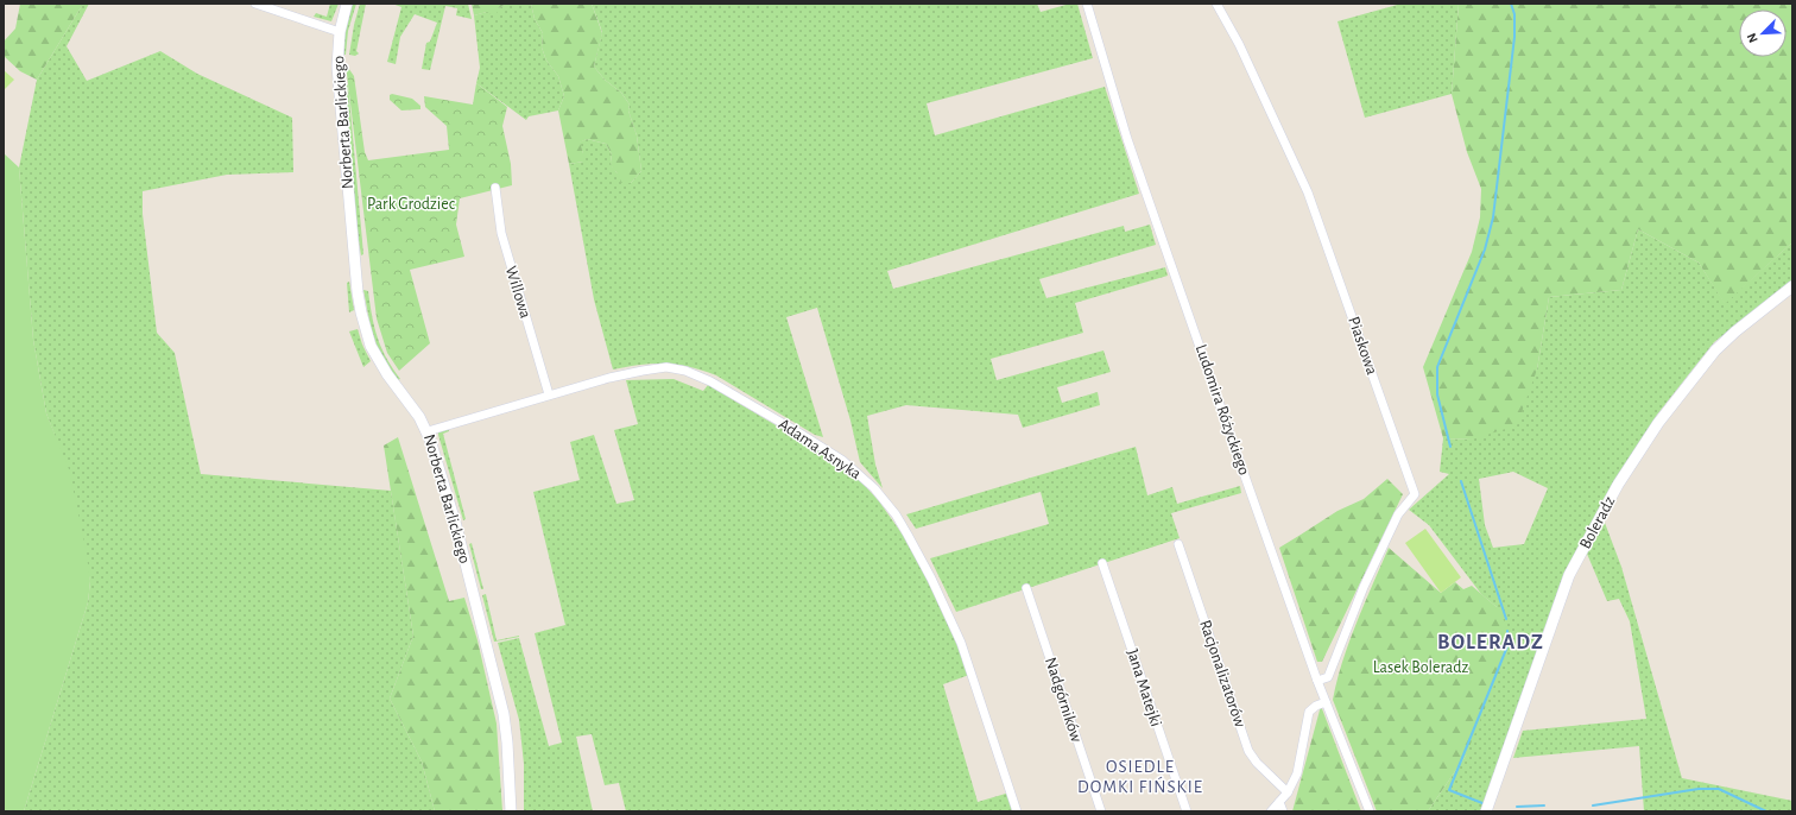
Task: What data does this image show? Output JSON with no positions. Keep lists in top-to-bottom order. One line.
{"streets":{"street":["Norberta Barlickiego","Willowa","Piaskowa","Ludomira Różyckiego","Adama Asnyka","Boleradz","Racjonalizatorów","Jana Matejki","Nadgórników"]},"crossings":[["Norberta Barlickiego","Adama Asnyka"],["Willowa","Adama Asnyka"],["Piaskowa","Ludomira Różyckiego"]],"districts":["BOLERADZ","OSIEDLE DOMKI FIŃSKIE"],"parks":["Park Grodziec","Lasek Boleradz"],"north":"bottom left"}
